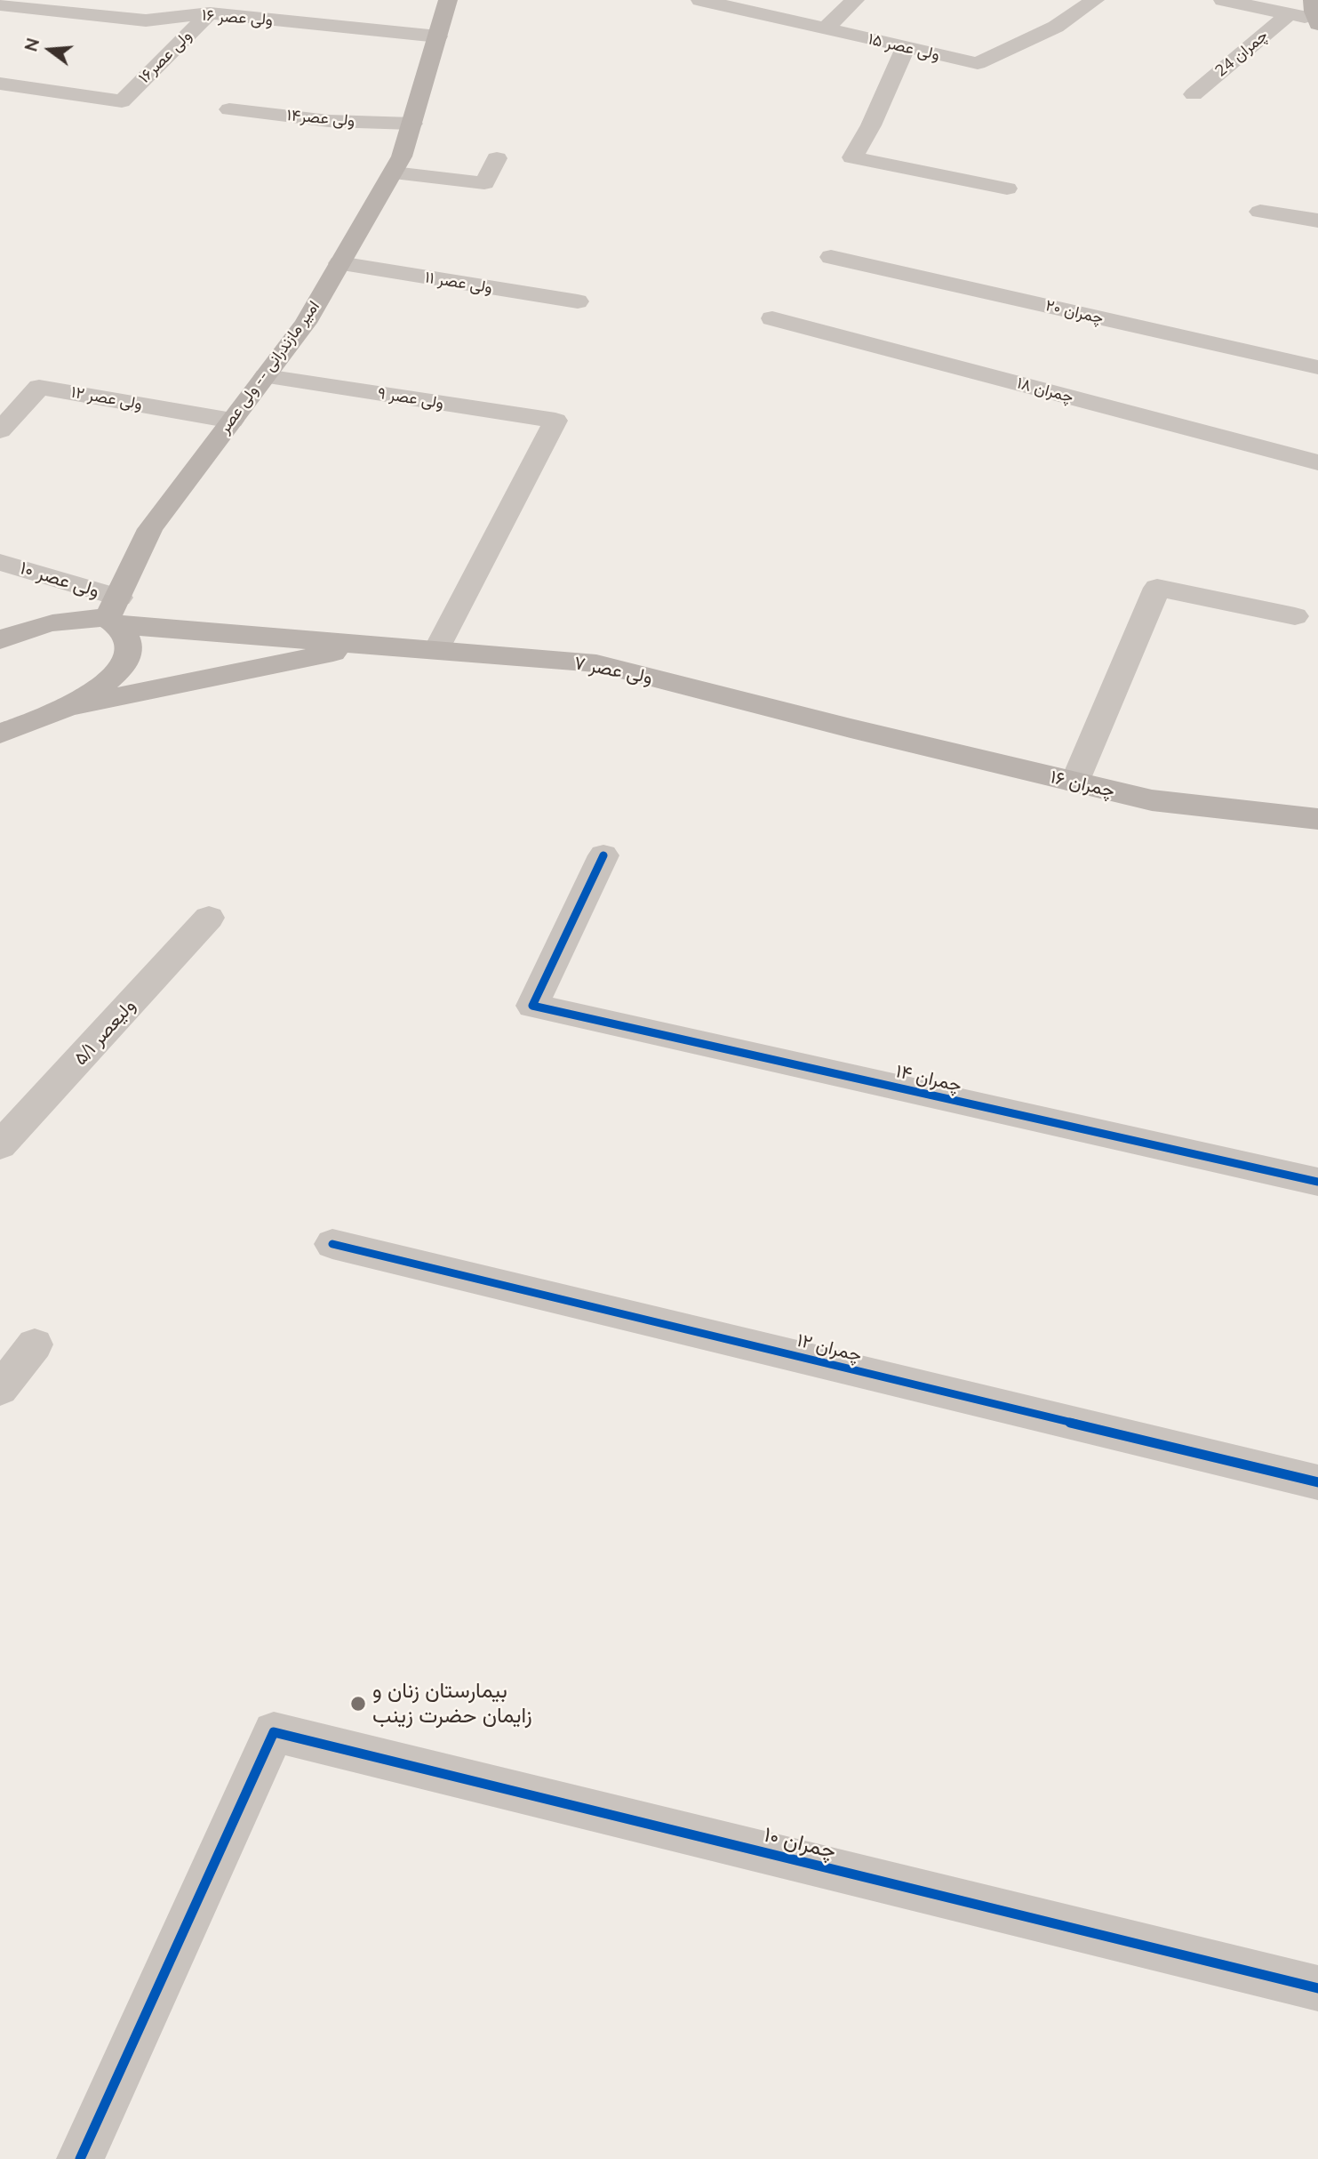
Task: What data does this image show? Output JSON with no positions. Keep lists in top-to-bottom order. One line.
{"streets":{"main road":["امیر مازندرانی -- ولی عصر","ولی عصر ۷","چمران ۱۶"],"street":["ولی عصر ۱۶","ولی عصر ۱۵","چمران 24","ولی عصر۱۶","ولی عصر۱۴","ولی عصر ۱۱","چمران ۲۰","چمران ۱۸","ولی عصر ۱۲","ولی عصر ۹","ولی عصر ۱۰","ولیعصر ۵/۱","چمران ۱۴","چمران ۱۲","چمران ۱۰"]},"crossings":[["ولی عصر ۱۶","ولی عصر۱۶"],["ولی عصر ۱۶","امیر مازندرانی -- ولی عصر"],["ولی عصر۱۴","امیر مازندرانی -- ولی عصر"],["ولی عصر ۱۱","امیر مازندرانی -- ولی عصر"],["امیر مازندرانی -- ولی عصر","ولی عصر ۱۲"],["امیر مازندرانی -- ولی عصر","ولی عصر ۹"],["امیر مازندرانی -- ولی عصر","ولی عصر ۱۰"],["امیر مازندرانی -- ولی عصر","ولی عصر ۷"],["ولی عصر ۹","ولی عصر ۷"],["ولی عصر ۱۰","ولی عصر ۷"],["ولی عصر ۷","چمران ۱۶"]],"places":["بیمارستان زنان و زایمان حضرت زینب"],"north":"left"}
